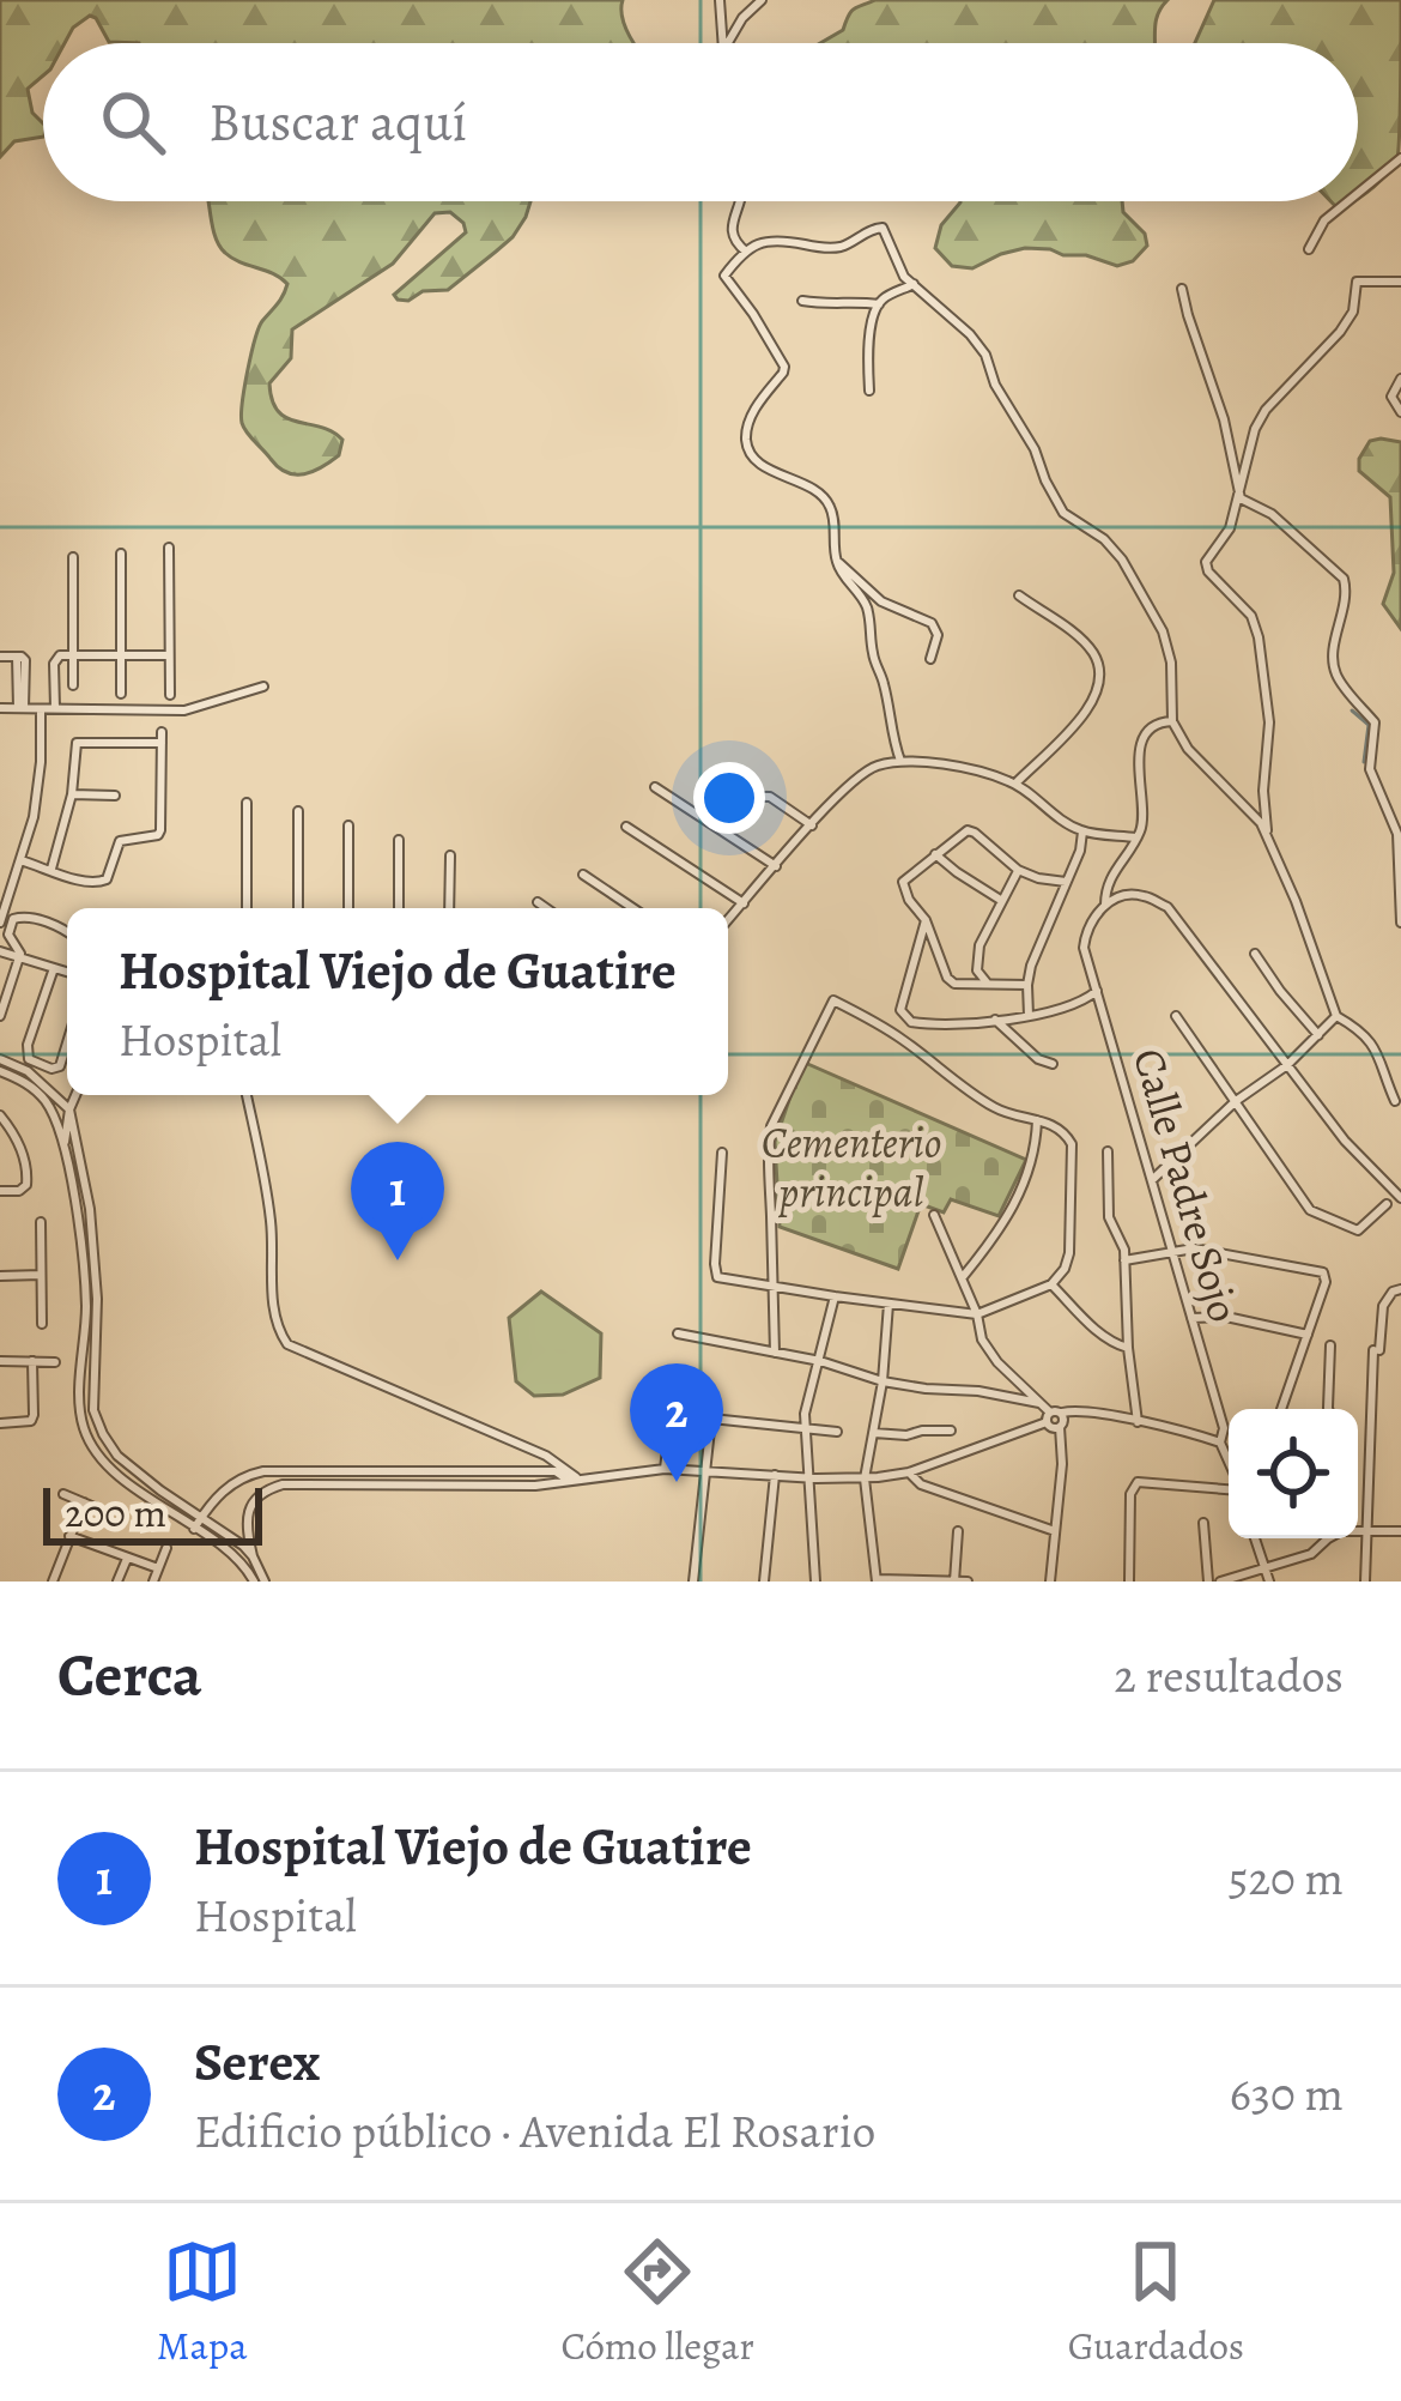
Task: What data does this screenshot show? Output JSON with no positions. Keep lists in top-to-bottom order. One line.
{"streets":{"street":["Calle Padre Sojo"]},"parks":["Cementerio principal"],"scale_bar":"200 m","page":{"search":"Buscar aquí","popup":["Hospital Viejo de Guatire","Hospital"],"pins":["1","2"],"scale":"200 m","heading":["Cerca","2 resultados"],"list":[{"mark":"1","name":"Hospital Viejo de Guatire","note":"Hospital","value":"520 m"},{"mark":"2","name":"Serex","note":"Edificio público · Avenida El Rosario","value":"630 m"}],"nav":["Mapa","Cómo llegar","Guardados"]}}
